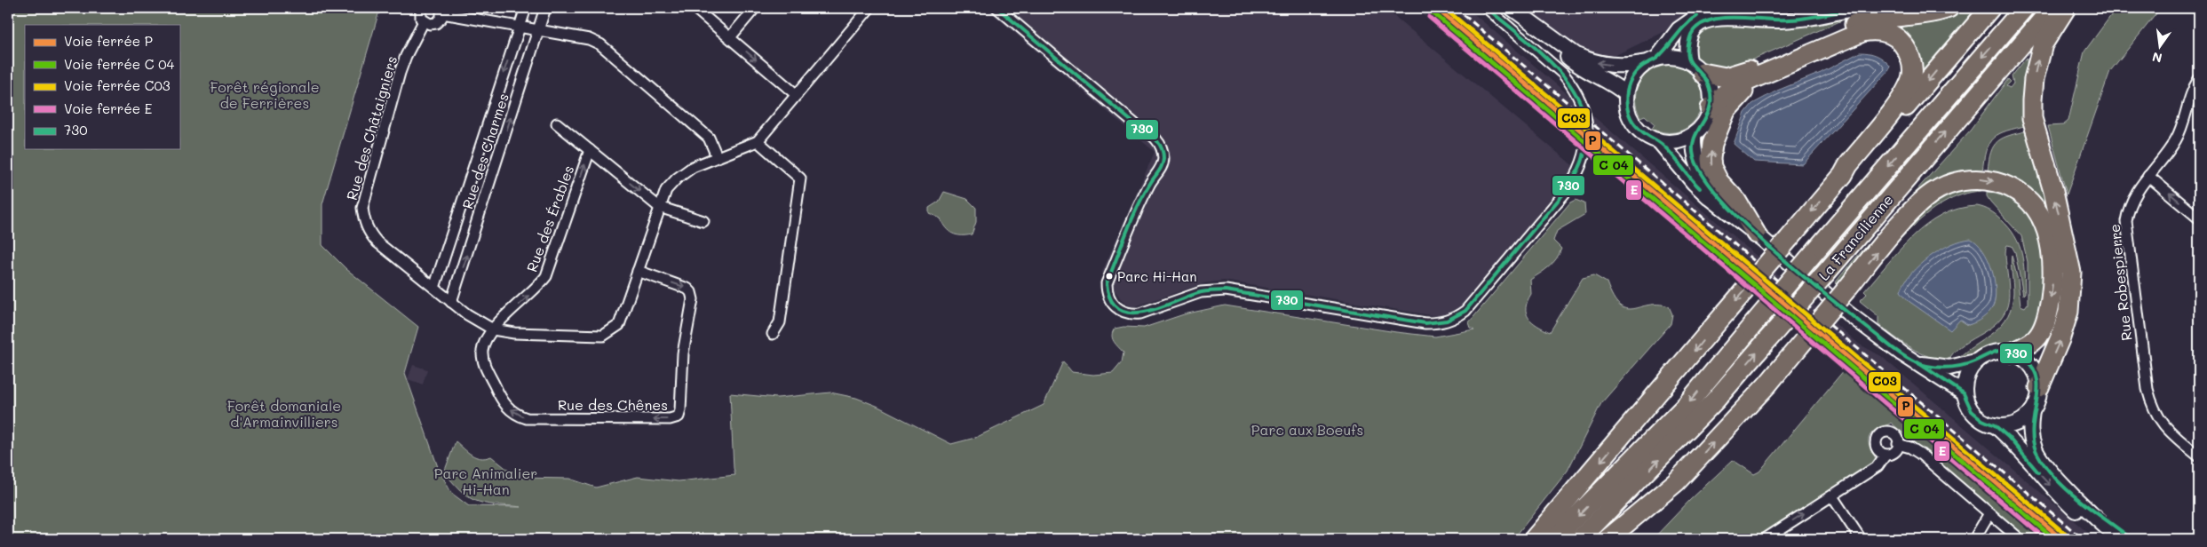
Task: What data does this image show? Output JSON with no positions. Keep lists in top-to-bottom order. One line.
{"streets":{"highway":["La Francilienne"],"street":["Rue des Châtaigniers","Rue des Charmes","Rue des Érables","Rue Robespierre","Rue des Chênes"]},"crossings":[["Rue des Châtaigniers","Rue des Charmes"],["Rue des Châtaigniers","Rue des Érables"],["Rue des Châtaigniers","Rue des Chênes"],["Rue des Érables","Rue des Chênes"]],"one_way":["Rue des Érables"],"parks":["Forêt régionale de Ferrières","Forêt domaniale d'Armainvilliers","Parc aux Boeufs","Parc Animalier Hi-Han"],"places":["Parc Hi-Han"],"lines":["rail line P","rail line C03","transit line 730","rail line E"],"legend":["Voie ferrée P","Voie ferrée C 04","Voie ferrée C03","Voie ferrée E","730"],"north":"bottom"}
